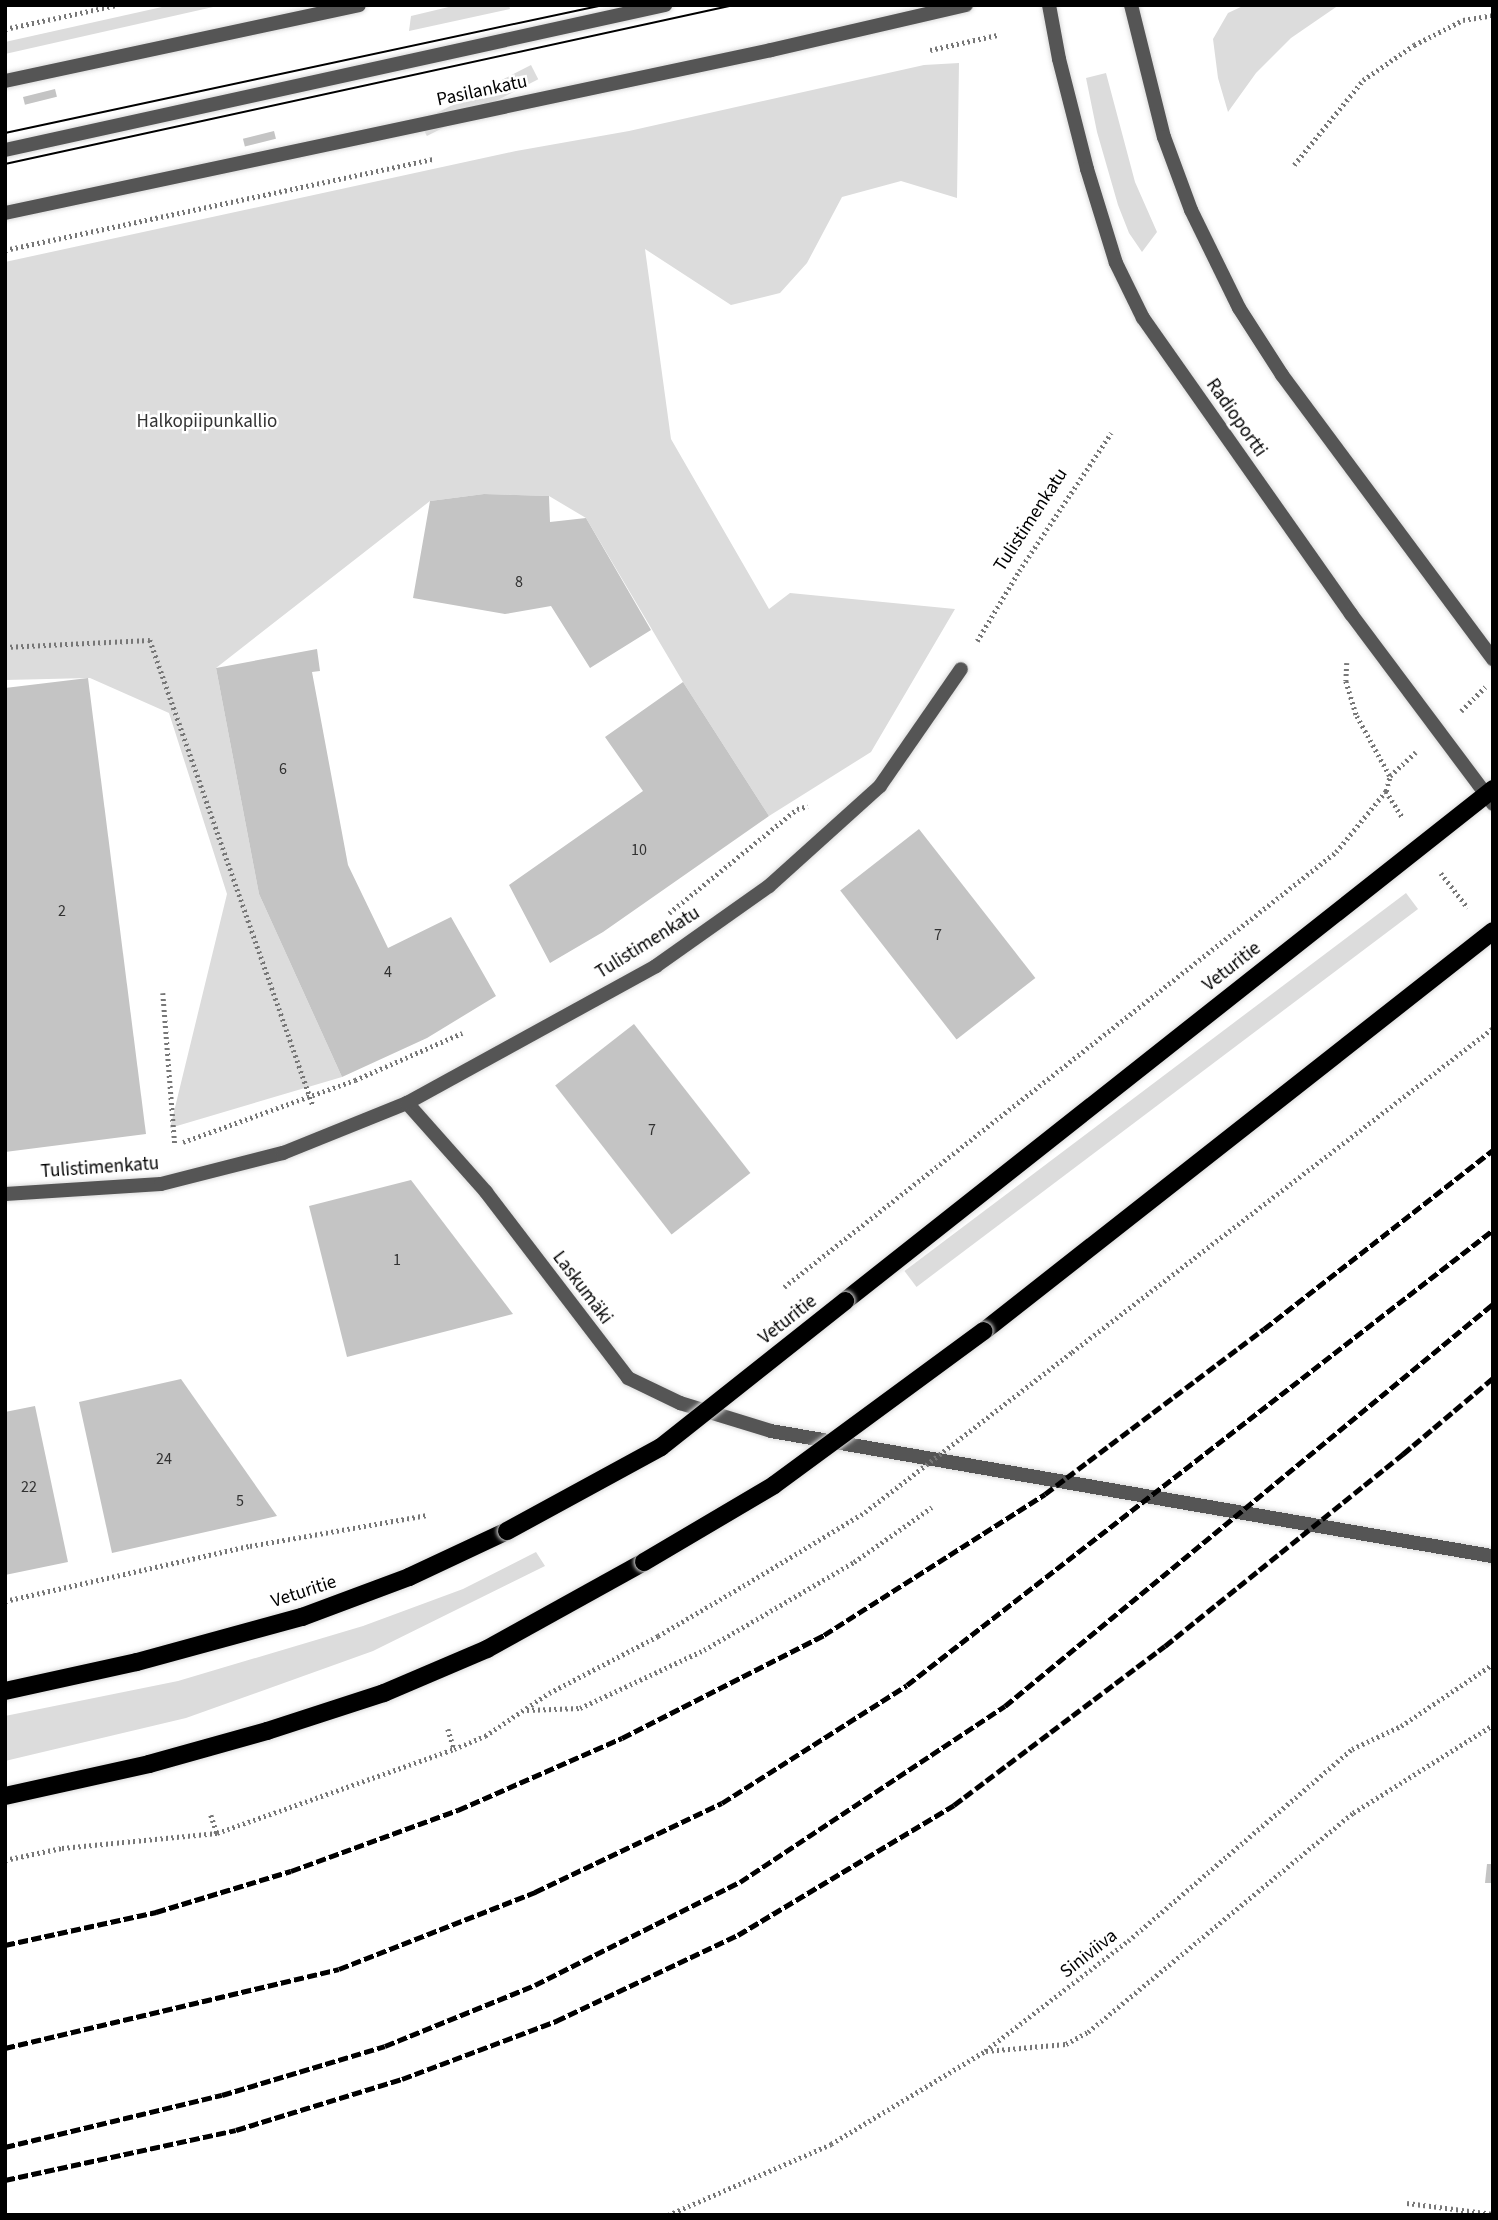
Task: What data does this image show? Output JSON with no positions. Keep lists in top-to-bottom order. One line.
{"streets":{"main road":["Veturitie"],"street":["Pasilankatu","Radioportti","Tulistimenkatu","Laskumäki"],"path":["Siniviiva"]},"crossings":[["Radioportti","Veturitie"],["Tulistimenkatu","Laskumäki"]],"parks":["Halkopiipunkallio"],"house_numbers":["8","6","10","2","7","4","7","1","24","22","5"]}
